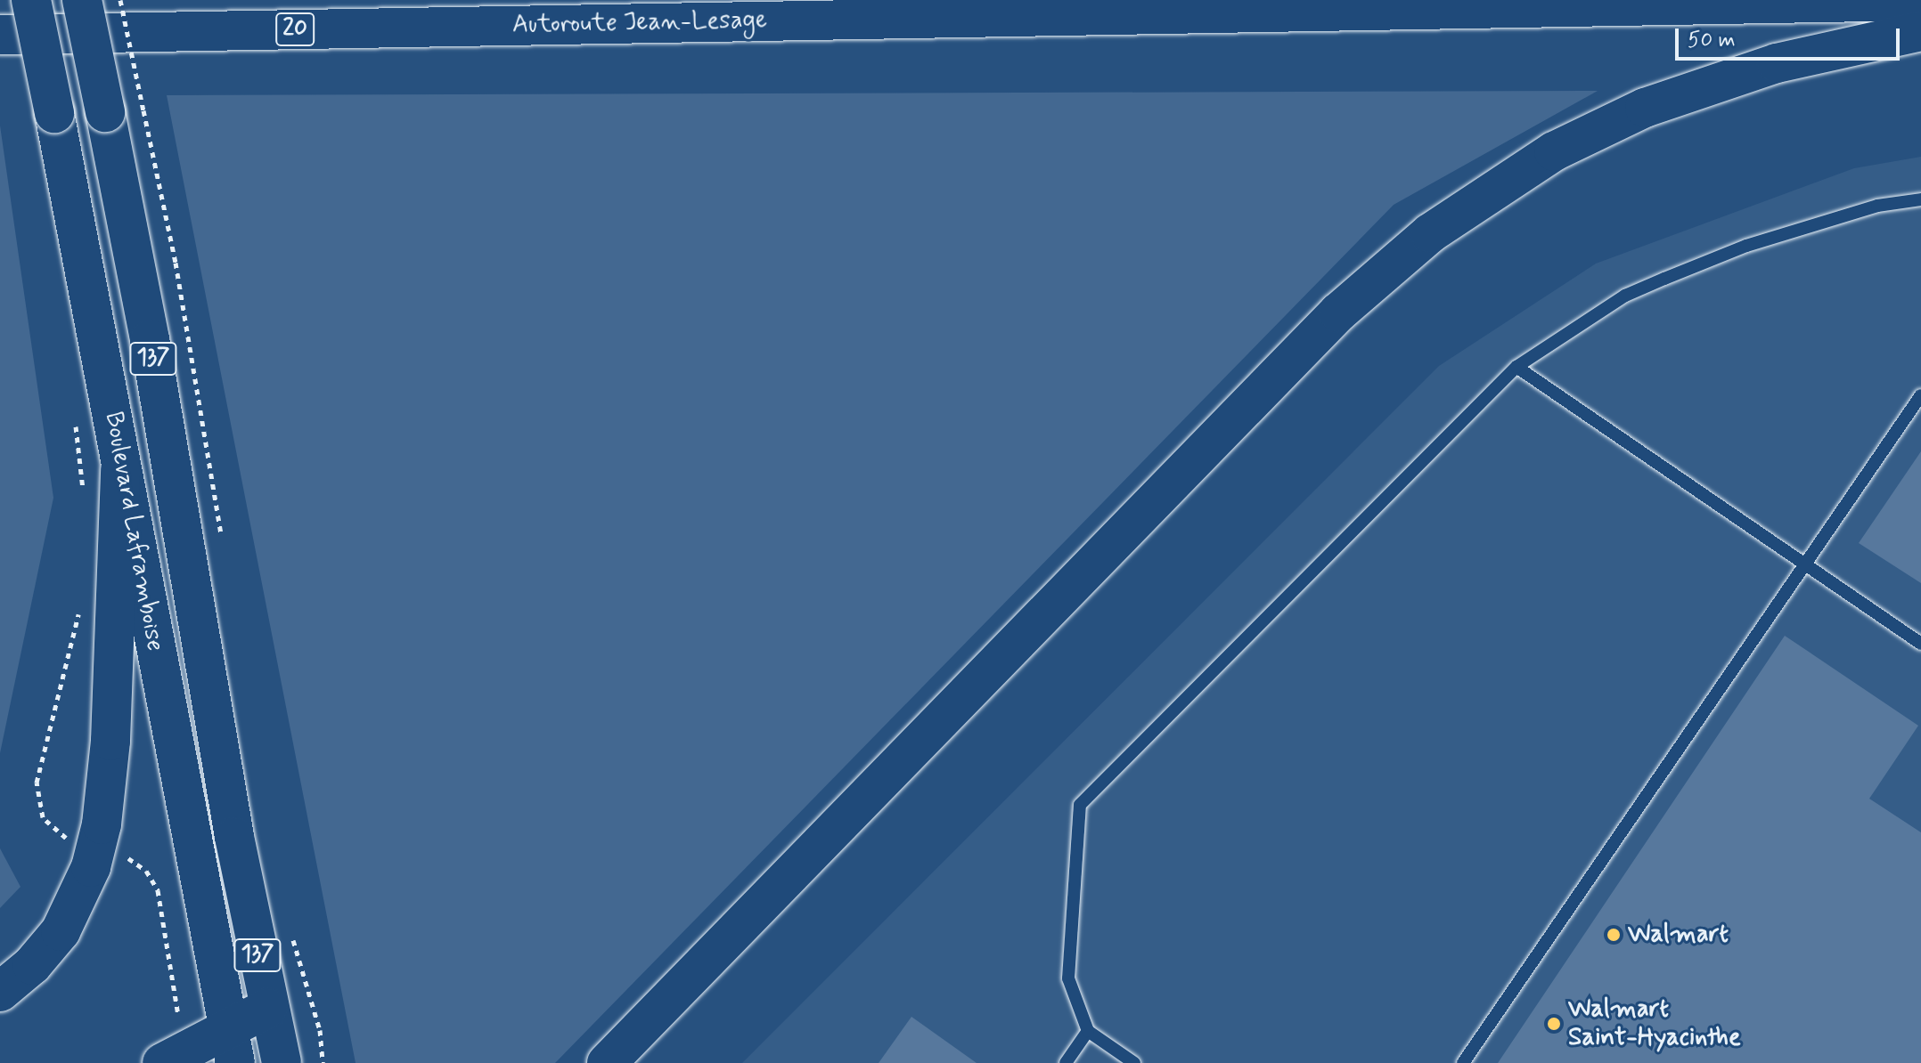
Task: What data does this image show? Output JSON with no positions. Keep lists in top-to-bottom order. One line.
{"streets":{"main road":["Autoroute Jean-Lesage","20","137","Boulevard Laframboise"]},"places":["Walmart","Walmart Saint-Hyacinthe"],"scale_bar":"50 m"}
